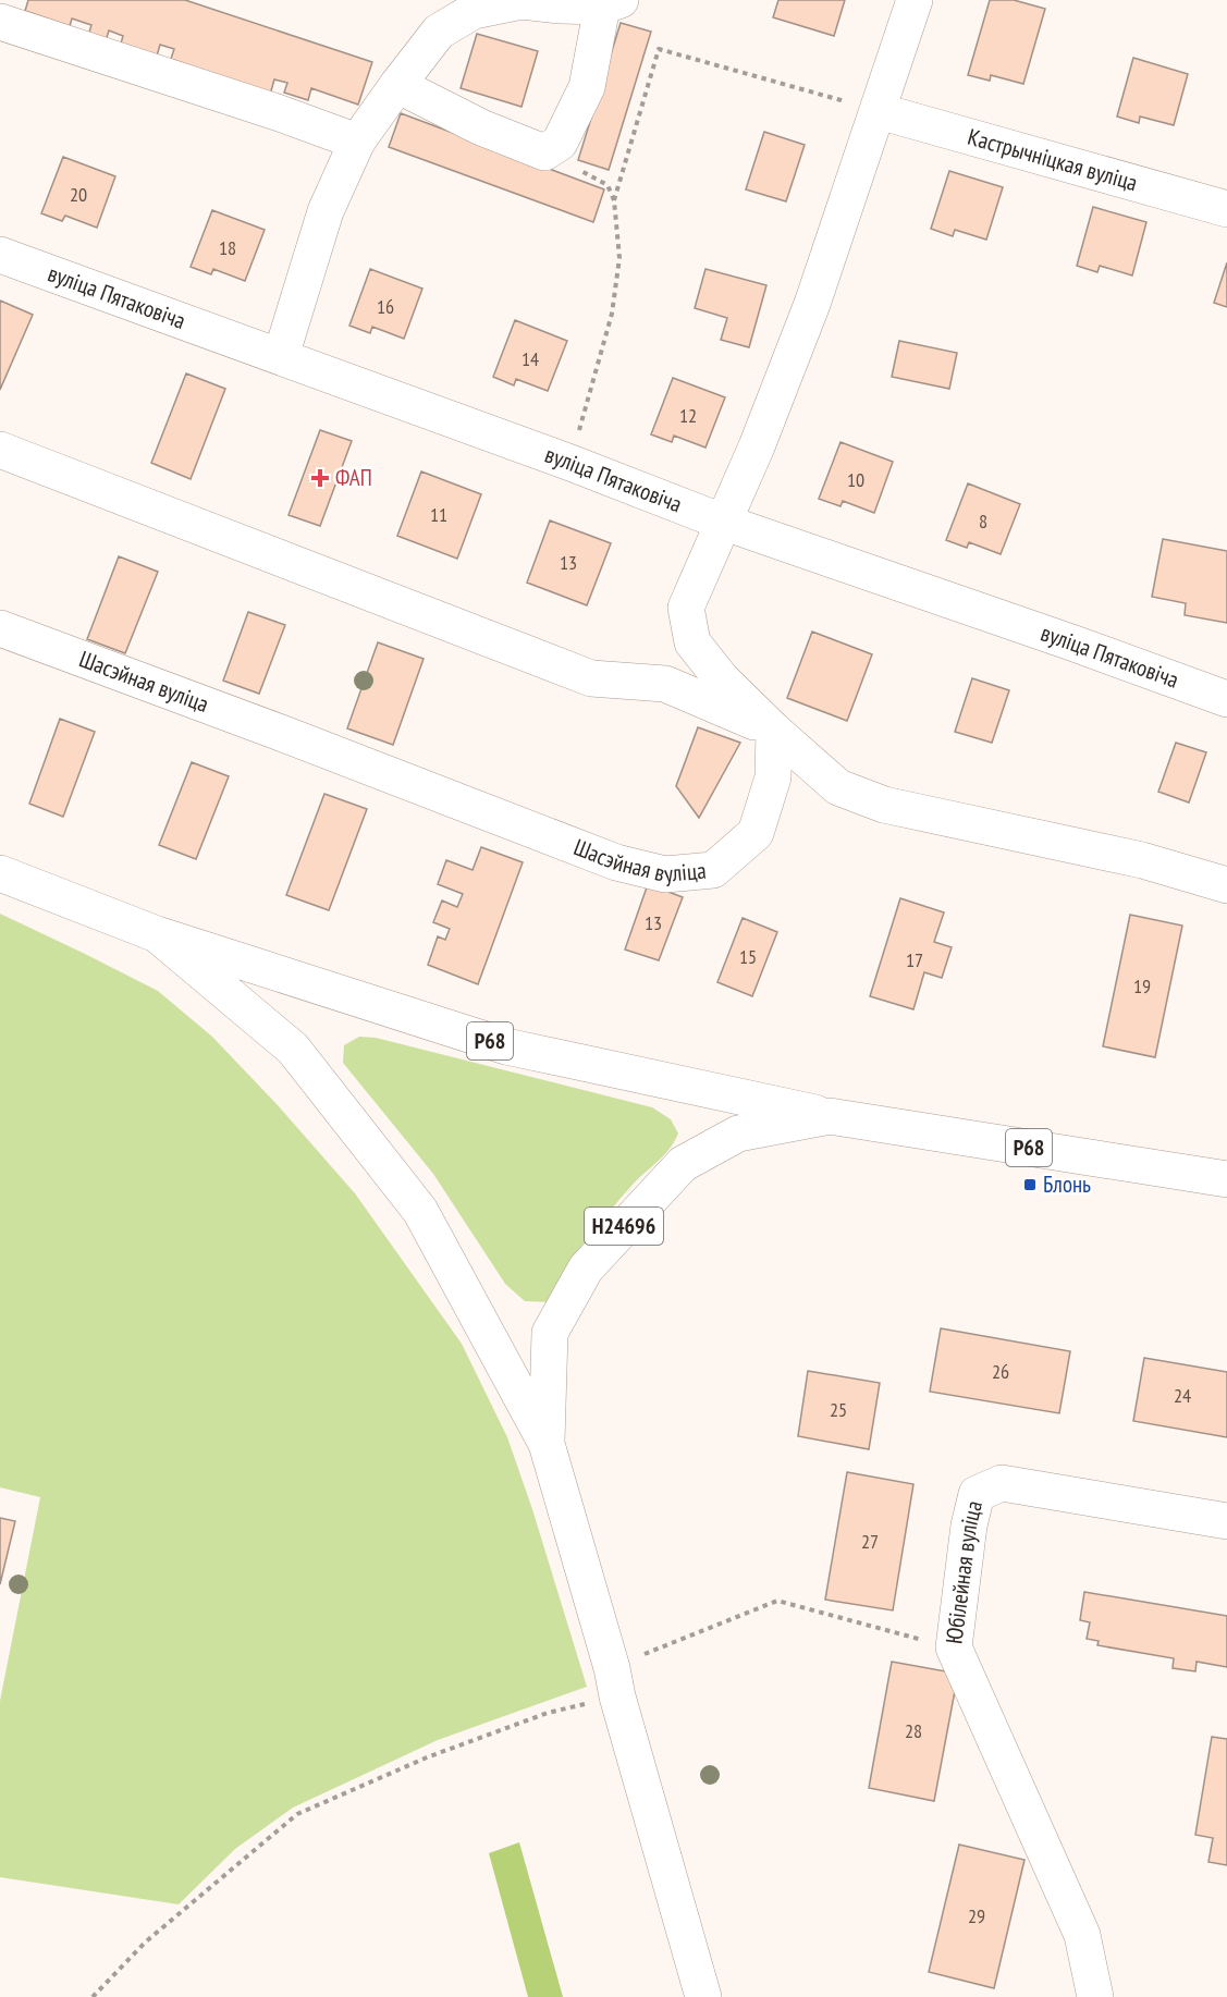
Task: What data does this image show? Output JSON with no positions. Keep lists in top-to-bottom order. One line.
{"streets":{"street":["Кастрычніцкая вуліца","вуліца Пятаковіча","Шасэйная вуліца","Р68","Н24696","Юбілейная вуліца"]},"crossings":[["Р68","Н24696"]],"places":{"health":["ФАП"],"transit":["Блонь"]},"house_numbers":["20","18","16","14","12","10","11","8","13","13","15","17","19","26","24","25","27","28","29"]}
